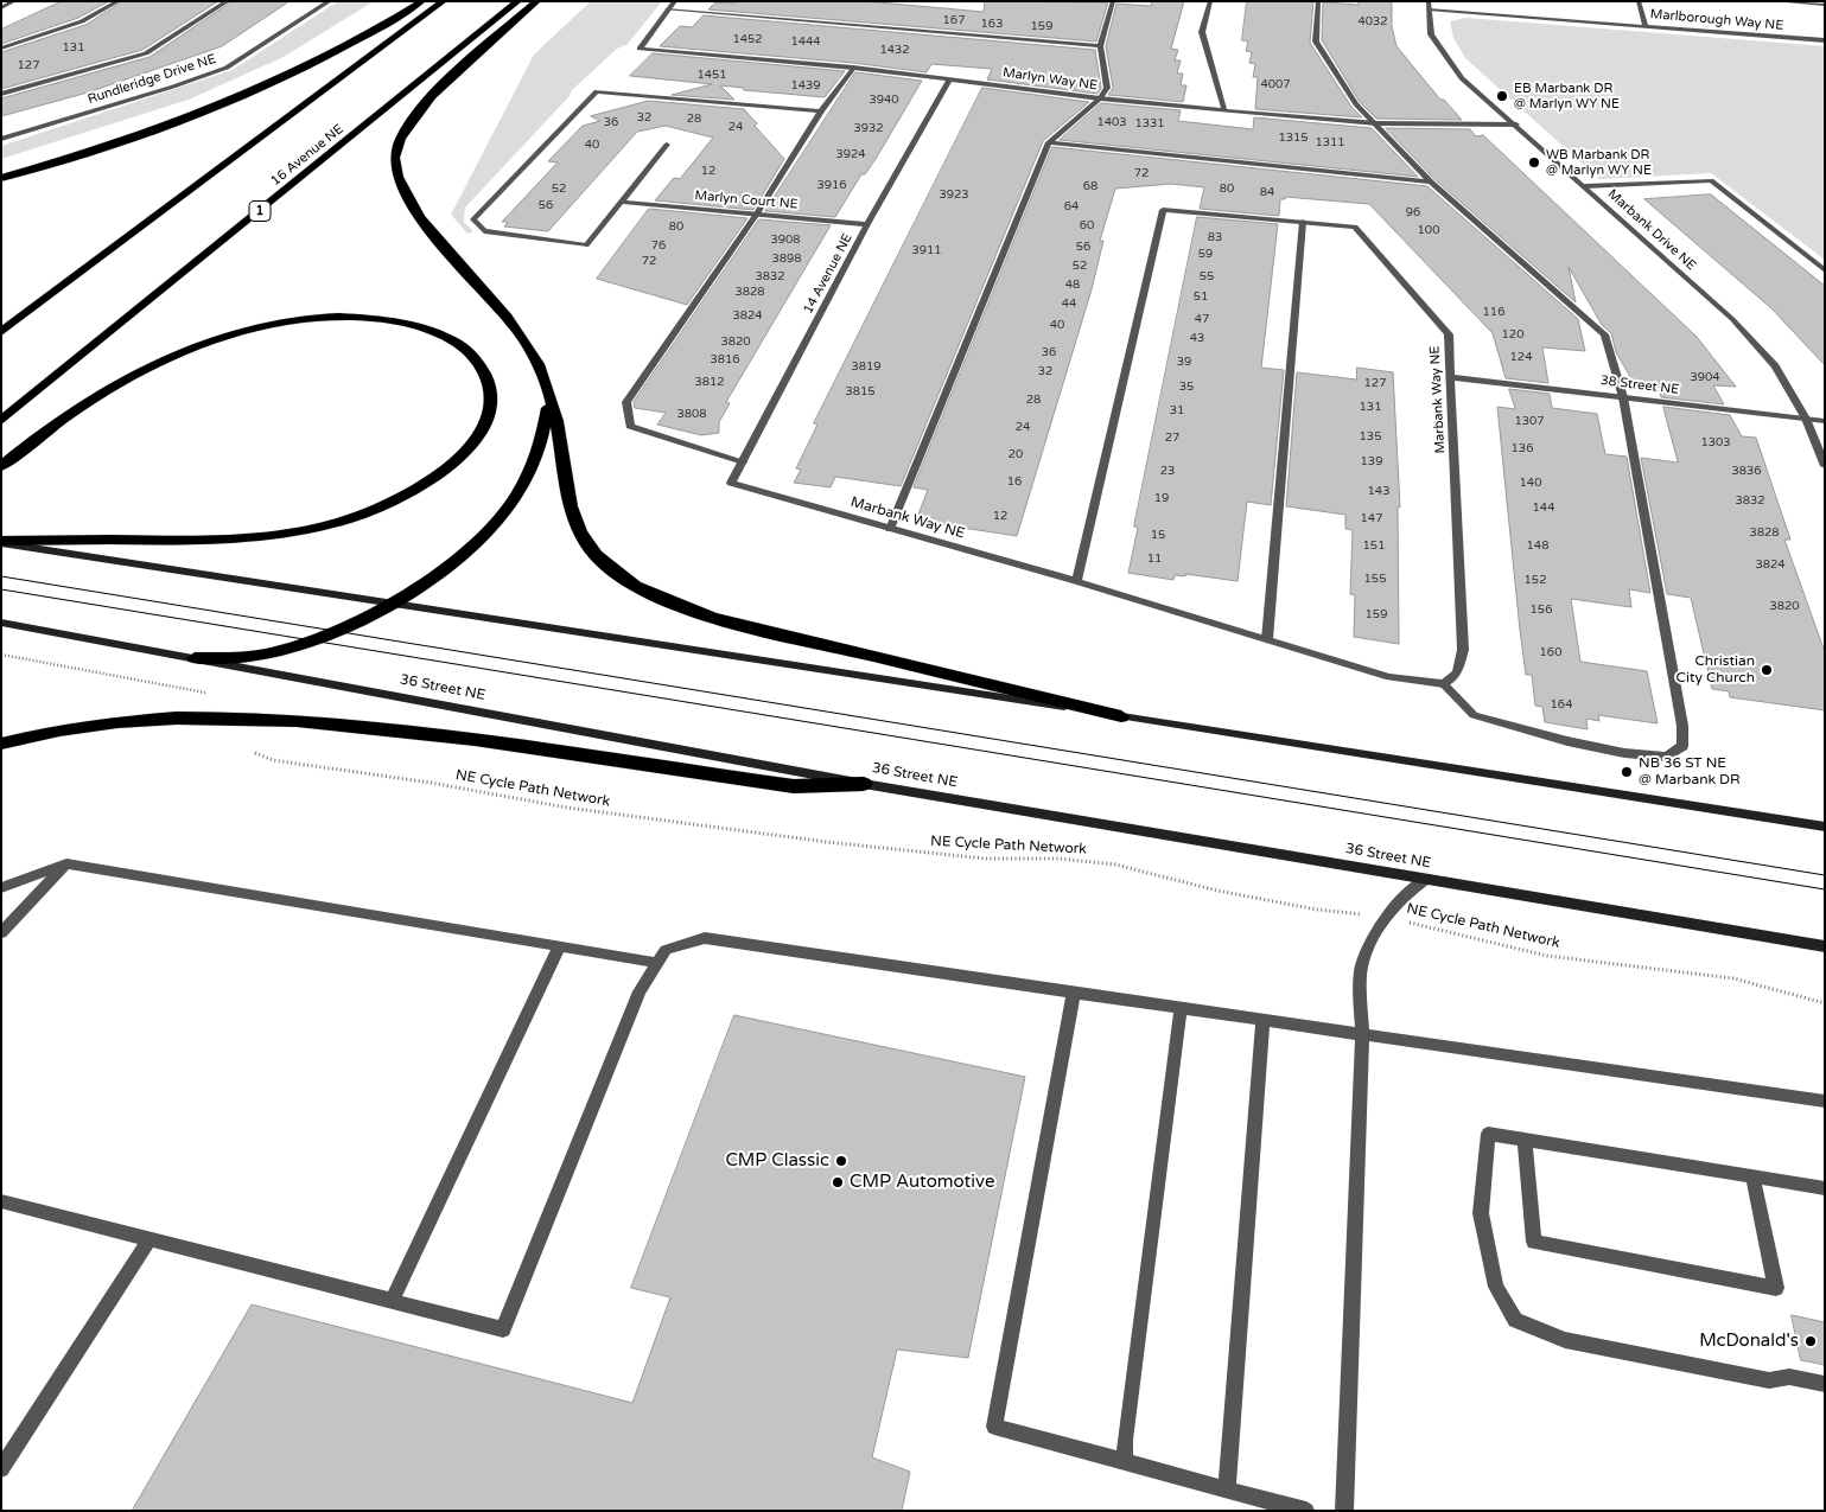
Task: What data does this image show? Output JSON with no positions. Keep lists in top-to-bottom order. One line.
{"streets":{"highway":["16 Avenue NE","1"],"main road":["36 Street NE"],"street":["Marlborough Way NE","Rundleridge Drive NE","Marlyn Way NE","Marlyn Court NE","Marbank Drive NE","14 Avenue NE","38 Street NE","Marbank Way NE"],"path":["NE Cycle Path Network"]},"crossings":[["Marlborough Way NE","Marbank Drive NE"],["Marlyn Way NE","Marbank Drive NE"],["Marlyn Way NE","14 Avenue NE"],["Marlyn Court NE","14 Avenue NE"],["Marbank Drive NE","38 Street NE"],["14 Avenue NE","Marbank Way NE"],["38 Street NE","Marbank Way NE"]],"places":["EB Marbank DR @ Marlyn WY NE","WB Marbank DR @ Marlyn WY NE","Christian City Church","NB 36 ST NE @ Marbank DR","CMP Classic","CMP Automotive","McDonald's"],"house_numbers":["167","4032","163","159","1452","1444","131","1432","127","1451","4007","1439","3940","32","28","36","1403","1331","24","3932","1315","1311","40","3924","12","72","3916","68","52","80","84","3923","56","64","96","60","80","100","83","3908","76","56","3911","59","3898","72","52","3832","55","48","3828","51","44","116","3824","47","40","120","43","3820","36","124","3816","39","3819","32","3904","3812","127","35","3815","28","131","31","3808","1307","24","135","27","1303","136","20","139","23","3836","16","140","143","19","3832","144","12","147","3828","15","151","148","11","3824","155","152","3820","156","159","160","164"]}
